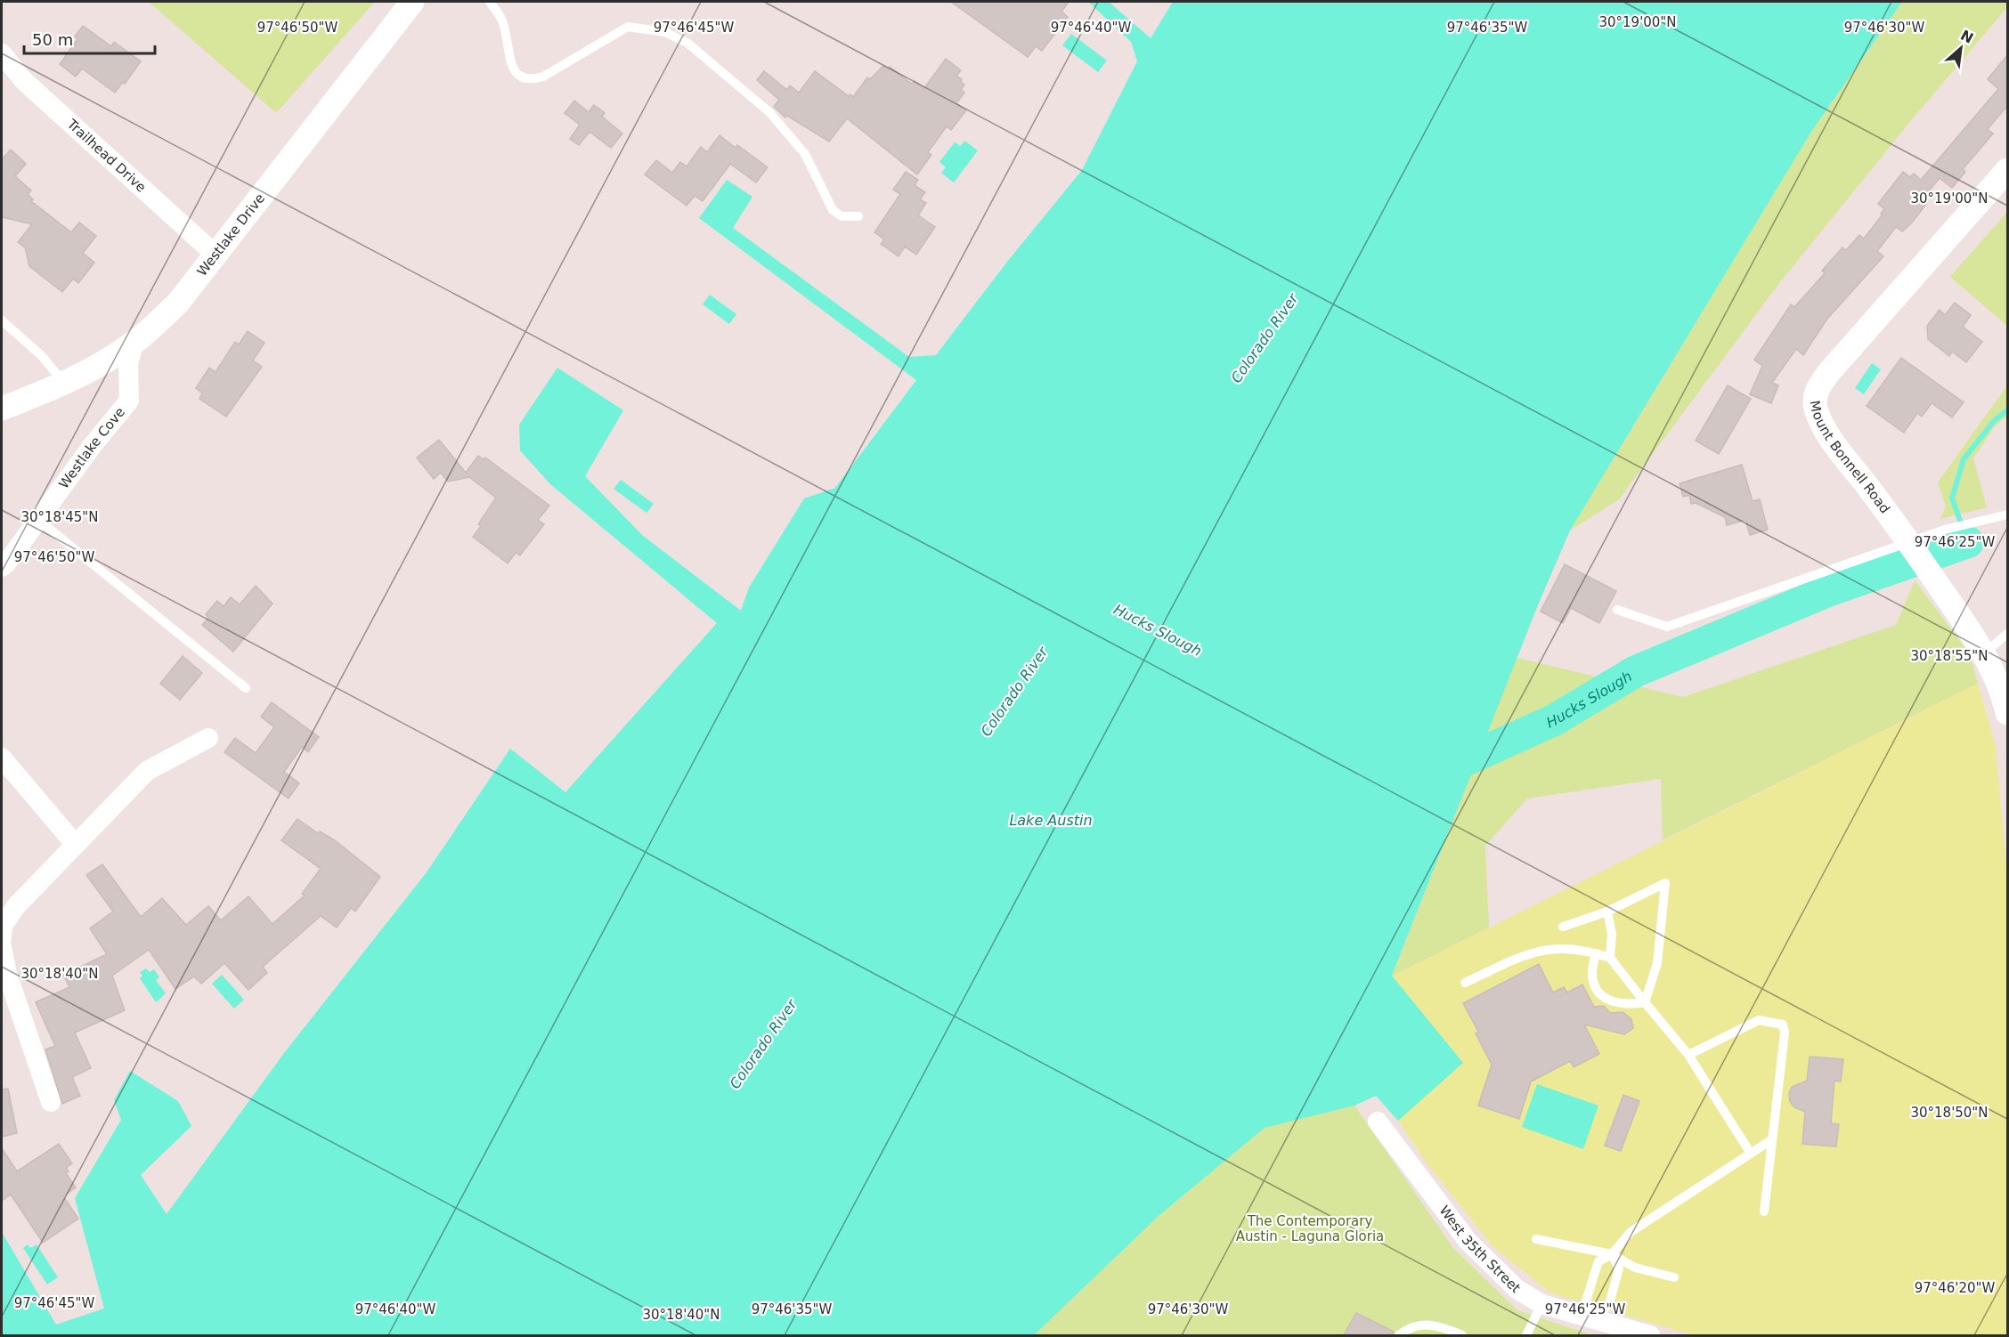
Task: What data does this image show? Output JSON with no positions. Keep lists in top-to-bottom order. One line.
{"streets":{"street":["Trailhead Drive","Westlake Drive","Westlake Cove","Mount Bonnell Road","West 35th Street"]},"crossings":[["Trailhead Drive","Westlake Drive"],["Westlake Drive","Westlake Cove"]],"water":["Colorado River","Hucks Slough","Lake Austin"],"parks":["The Contemporary Austin - Laguna Gloria"],"scale_bar":"50 m","north":"top right","coordinates":["30°19'00\"N","97°46'50\"W","97°46'45\"W","97°46'40\"W","97°46'35\"W","97°46'30\"W","30°18'45\"N","97°46'25\"W","30°18'55\"N","30°18'40\"N","30°18'50\"N","97°46'20\"W"]}
